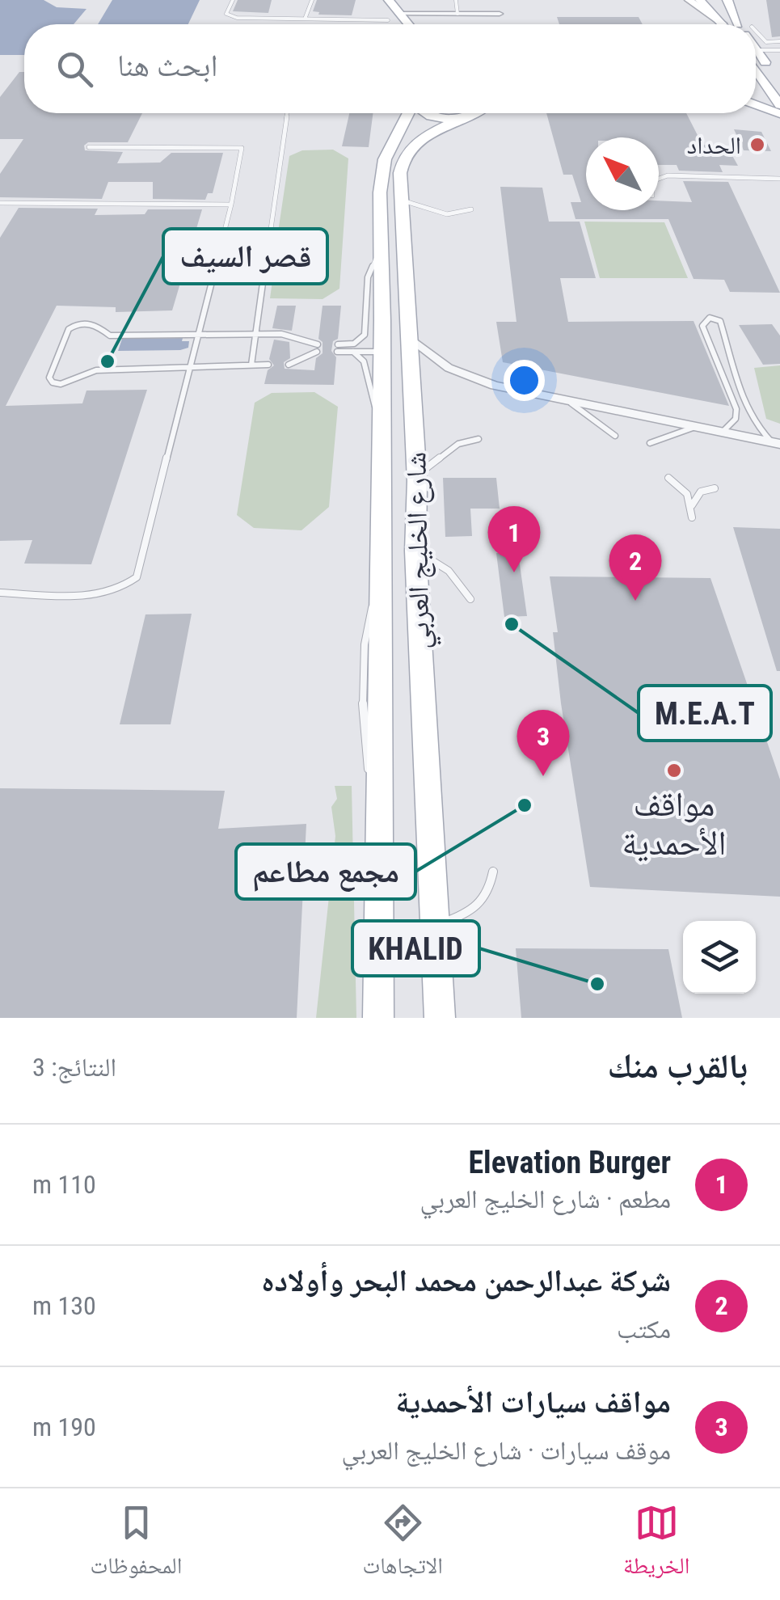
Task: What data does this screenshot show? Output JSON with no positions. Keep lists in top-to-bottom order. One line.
{"streets":{"main road":["شارع الخليج العربي"]},"places":["الحداد","قصر السيف","M.E.A.T","مواقف الأحمدية","مجمع مطاعم","KHALID"],"north":"top left","page":{"search":"ابحث هنا","pins":["1","2","3"],"heading":["بالقرب منك","النتائج: 3"],"list":[{"mark":"1","name":"Elevation Burger","note":"مطعم · شارع الخليج العربي","value":"110 m"},{"mark":"2","name":"شركة عبدالرحمن محمد البحر وأولاده","note":"مكتب","value":"130 m"},{"mark":"3","name":"مواقف سيارات الأحمدية","note":"موقف سيارات · شارع الخليج العربي","value":"190 m"}],"nav":["الخريطة","الاتجاهات","المحفوظات"]}}
